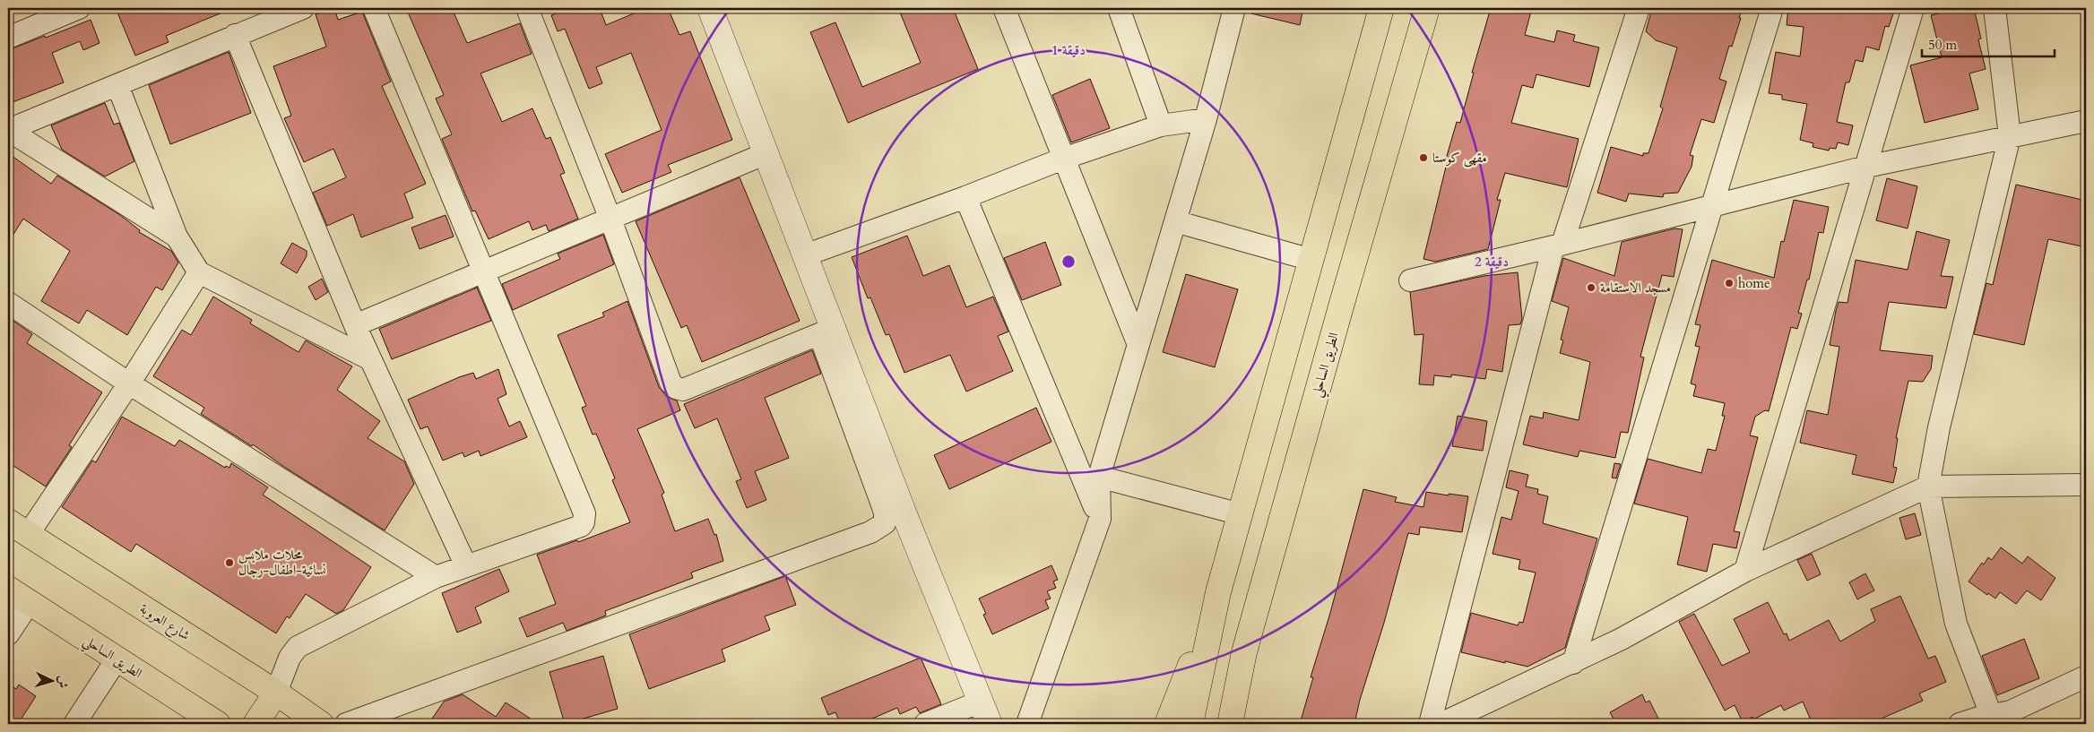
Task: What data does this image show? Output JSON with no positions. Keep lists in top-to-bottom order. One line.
{"streets":{"highway":["الطريق الساحلي","شارع العروبة"]},"places":["مقهى كوستا","home","مسجد الاستقامة","محلات ملابس نسائية-اطفال-رجال"],"scale_bar":"50 m","north":"right","rings":["1 دقيقة","2 دقيقة"]}
